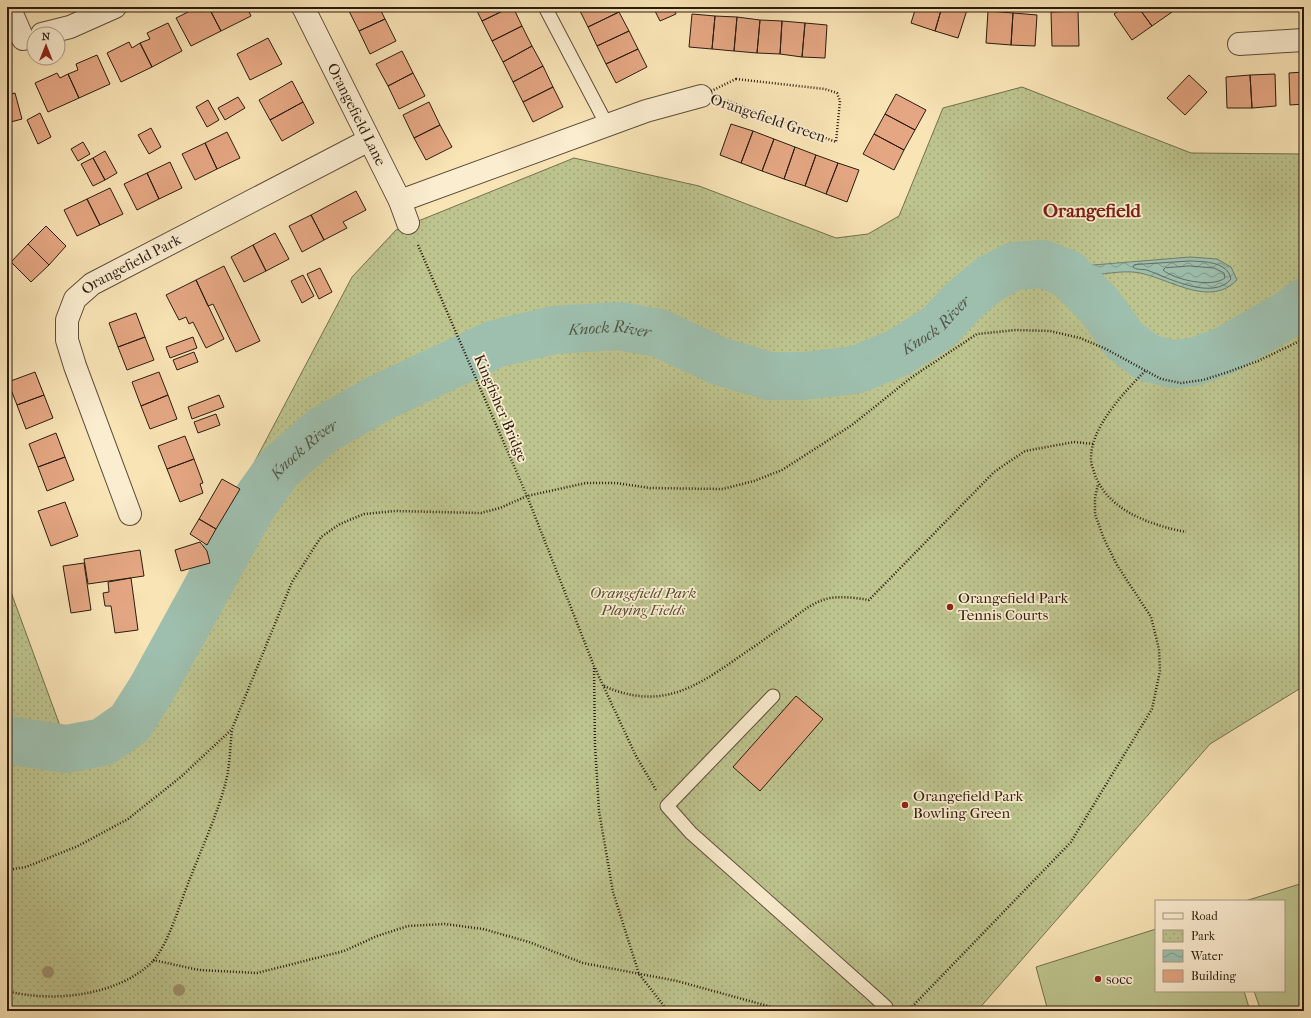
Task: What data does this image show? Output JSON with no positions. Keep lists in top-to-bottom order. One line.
{"streets":{"street":["Orangefield Lane","Orangefield Green","Orangefield Park"],"path":["Kingfisher Bridge"]},"crossings":[["Orangefield Lane","Orangefield Green"],["Orangefield Lane","Orangefield Park"],["Orangefield Lane","Kingfisher Bridge"]],"districts":["Orangefield"],"water":["Knock River"],"parks":["Orangefield Park Playing Fields"],"places":["Orangefield Park Tennis Courts","Orangefield Park Bowling Green","socc"],"legend":["Road","Park","Water","Building"],"north":"top"}
